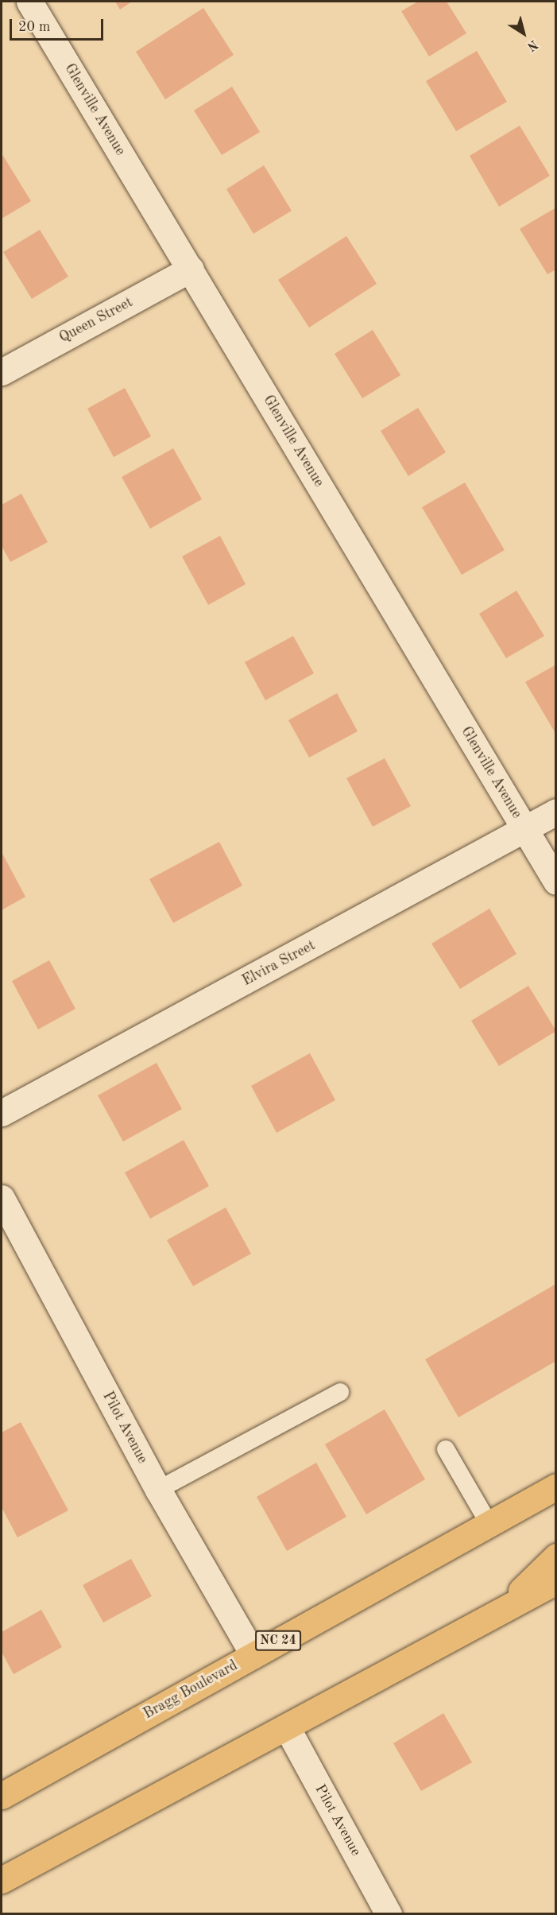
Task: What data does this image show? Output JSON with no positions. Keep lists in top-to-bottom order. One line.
{"streets":{"main road":["NC 24","Bragg Boulevard"],"street":["Glenville Avenue","Queen Street","Elvira Street","Pilot Avenue"]},"crossings":[["Glenville Avenue","Queen Street"],["Glenville Avenue","Elvira Street"],["Pilot Avenue","Bragg Boulevard"]],"scale_bar":"20 m","north":"bottom right"}
